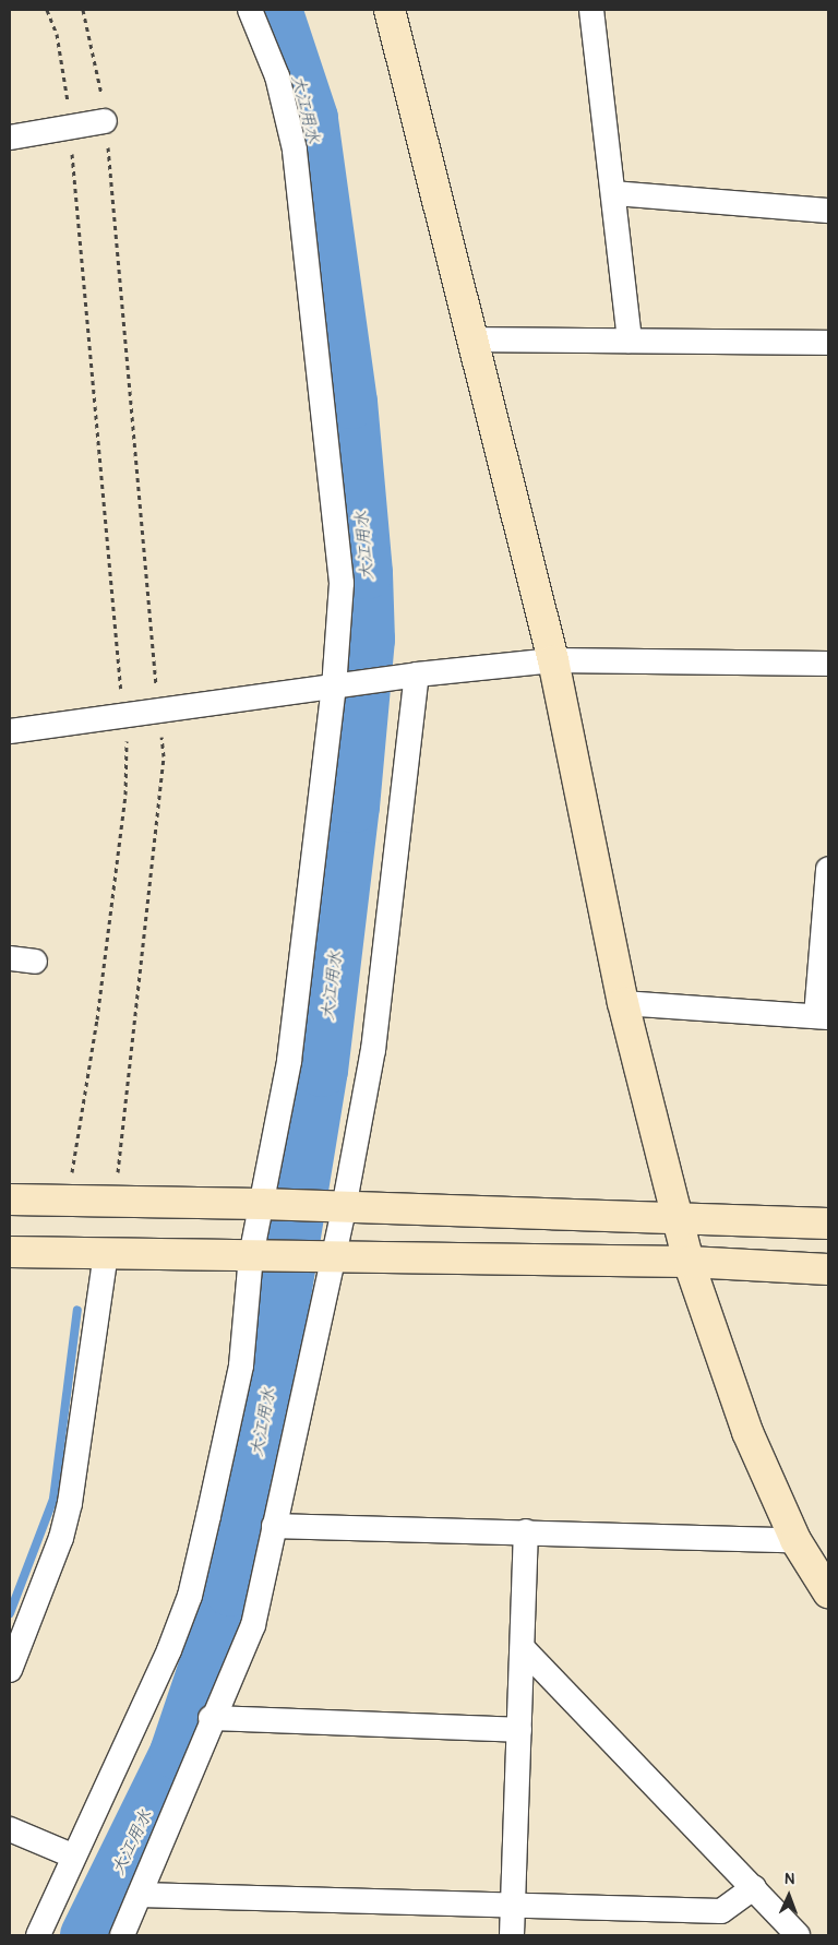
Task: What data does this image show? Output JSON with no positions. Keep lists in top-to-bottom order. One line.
{"water":["大江用水"],"north":"top"}
